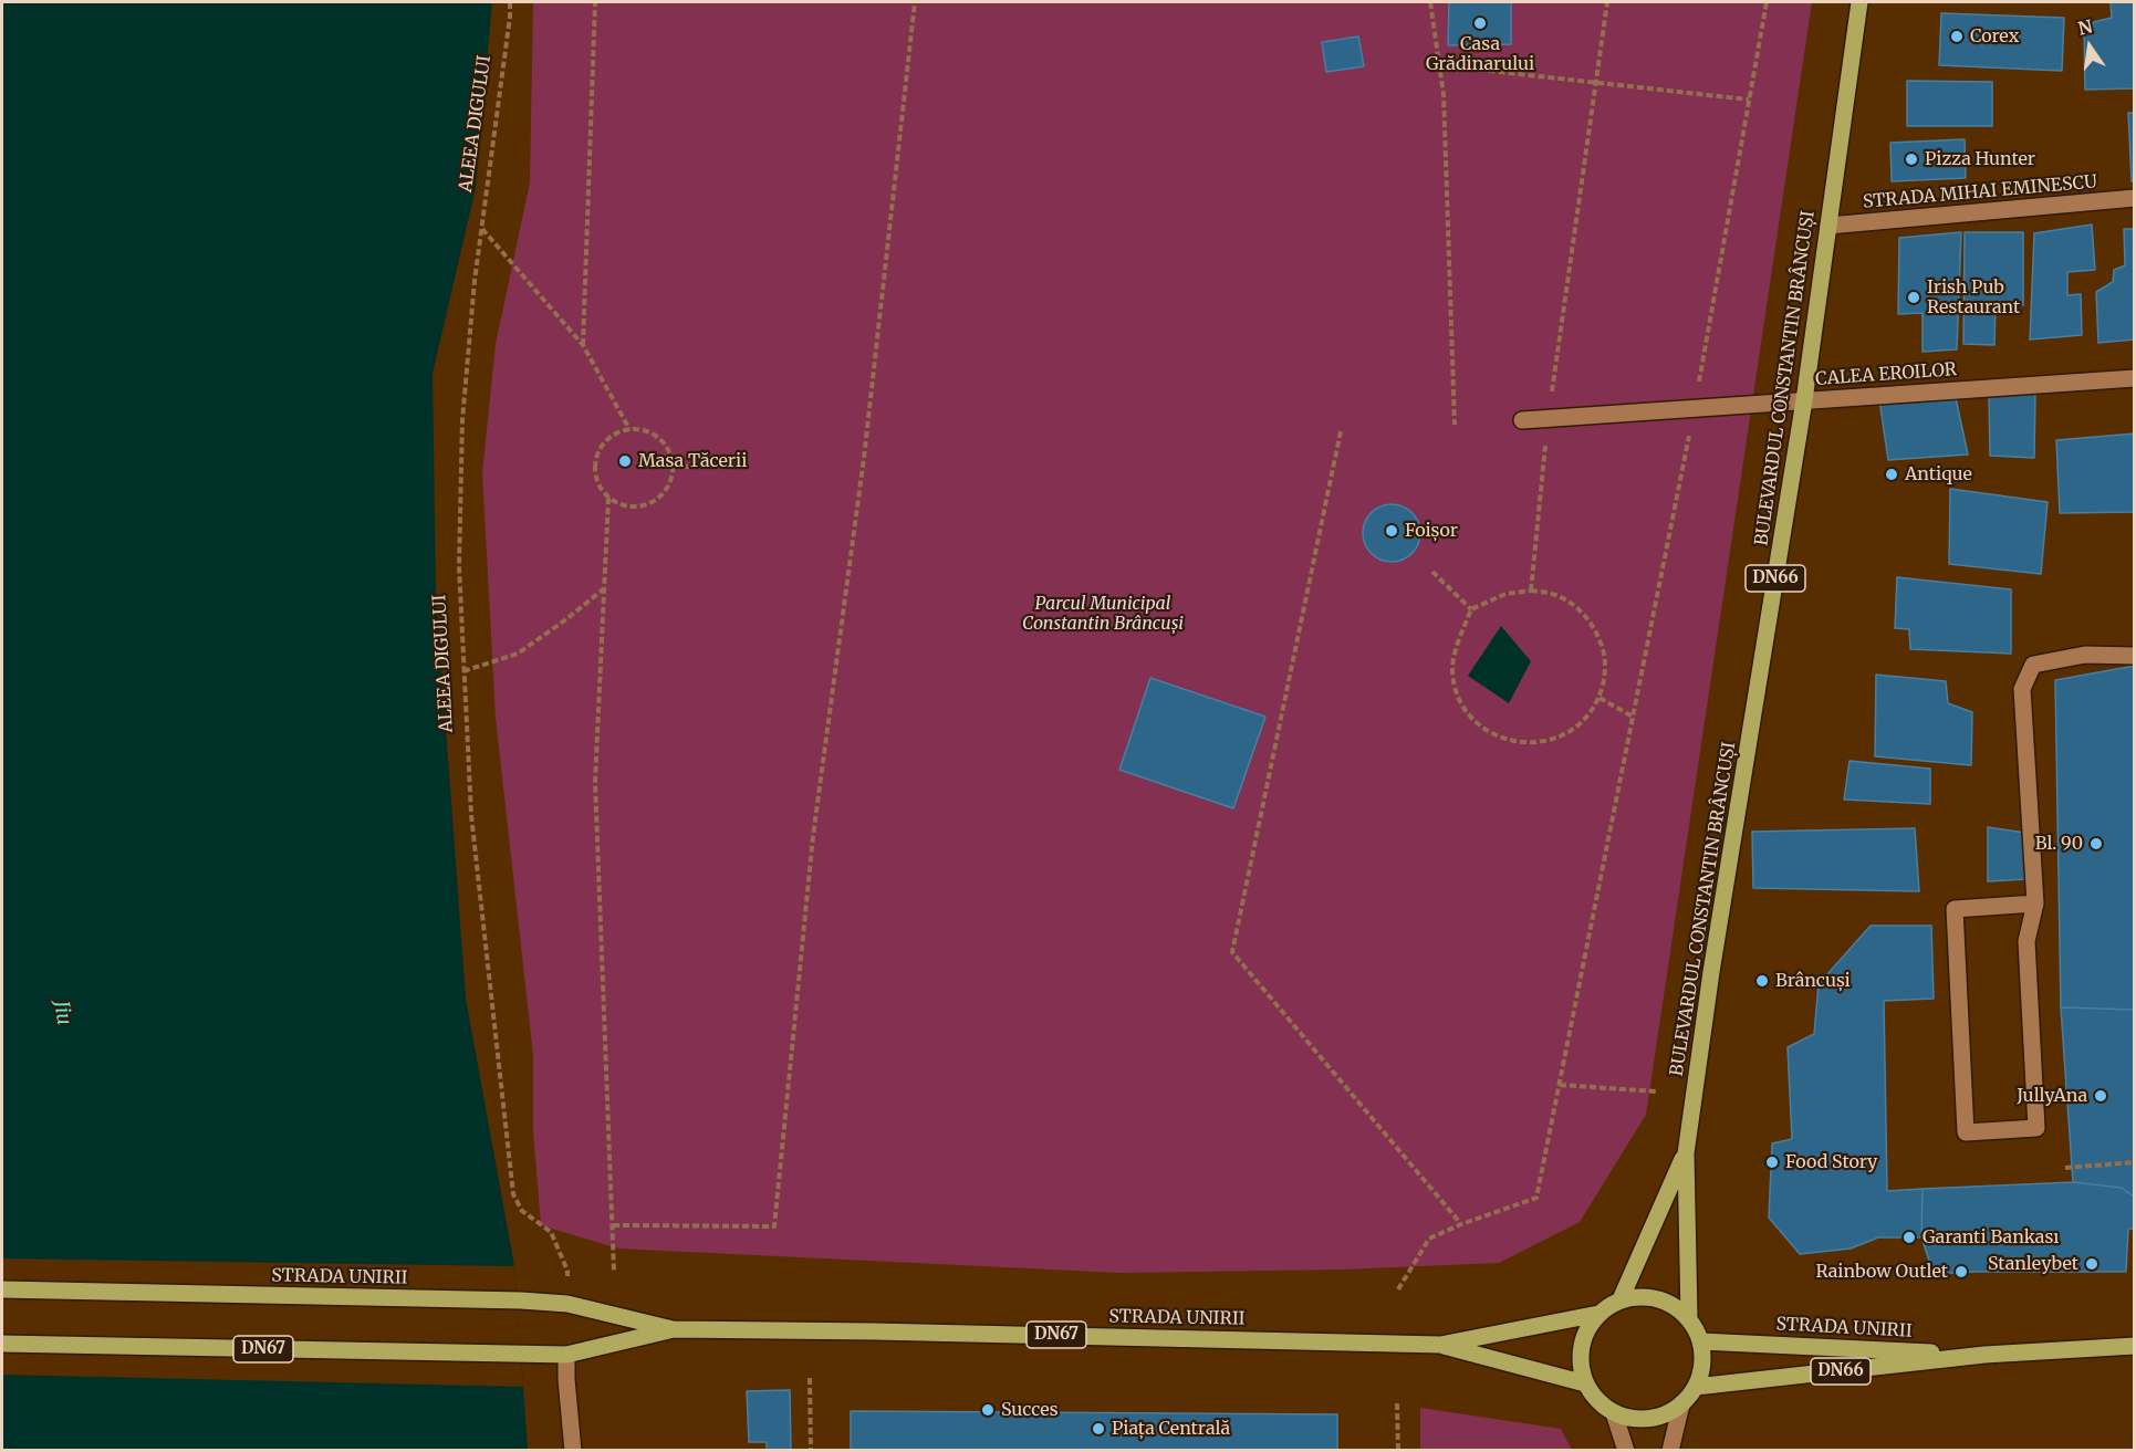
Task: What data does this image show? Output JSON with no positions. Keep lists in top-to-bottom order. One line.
{"streets":{"main road":["BULEVARDUL CONSTANTIN BRÂNCUȘI","DN66","STRADA UNIRII","DN67"],"street":["STRADA MIHAI EMINESCU","CALEA EROILOR"],"path":["ALEEA DIGULUI"]},"crossings":[["ALEEA DIGULUI","STRADA UNIRII"],["STRADA MIHAI EMINESCU","BULEVARDUL CONSTANTIN BRÂNCUȘI"],["CALEA EROILOR","BULEVARDUL CONSTANTIN BRÂNCUȘI"],["BULEVARDUL CONSTANTIN BRÂNCUȘI","STRADA UNIRII"]],"water":["Jiu"],"parks":["Parcul Municipal Constantin Brâncuși"],"places":["Casa Grădinarului","Corex","Pizza Hunter","Irish Pub Restaurant","Masa Tăcerii","Antique","Foișor","Bl. 90","Brâncuși","JullyAna","Food Story","Garanti Bankası","Stanleybet","Rainbow Outlet","Succes","Piața Centrală"],"north":"top"}
